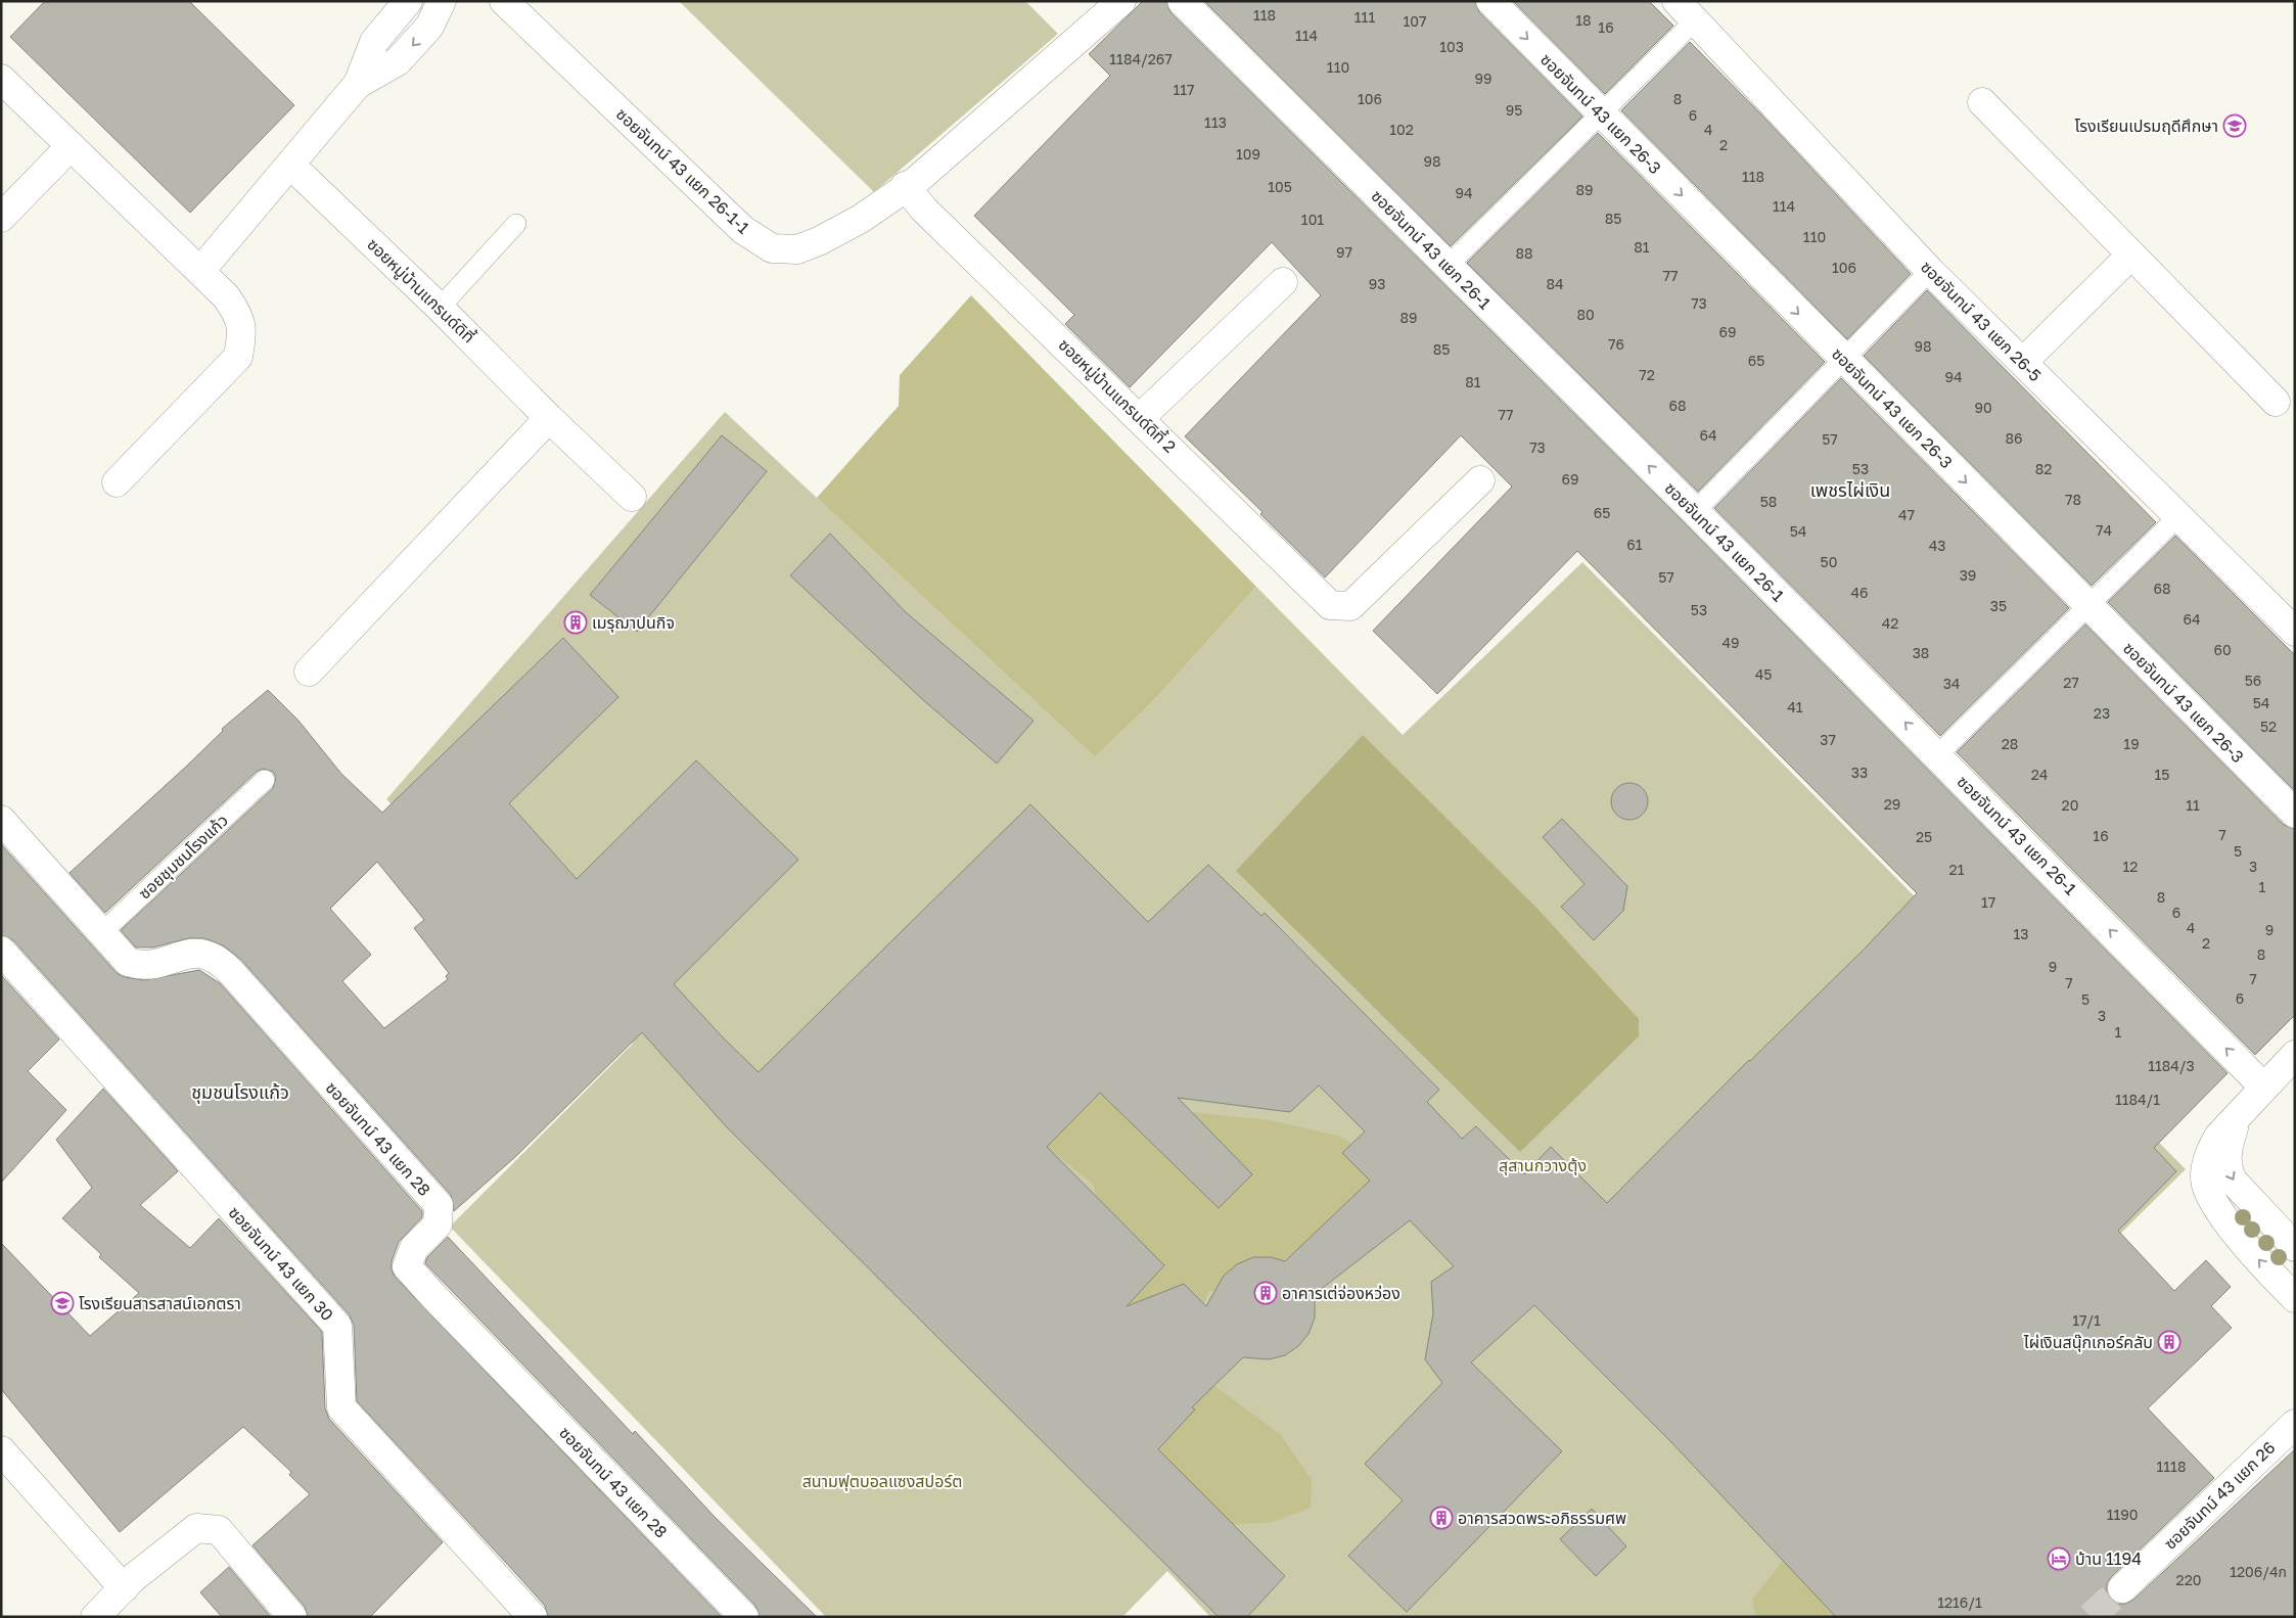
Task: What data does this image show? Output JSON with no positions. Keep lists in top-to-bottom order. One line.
{"streets":{"street":["ซอยจันทน์ 43 แยก 26-3","ซอยจันทน์ 43 แยก 26-1-1","ซอยจันทน์ 43 แยก 26-1","ซอยหมู่บ้านแกรนด์ดิที้","ซอยจันทน์ 43 แยก 26-5","ซอยหมู่บ้านแกรนด์ดิที้ 2","ซอยจันทน์ 43 แยก 28","ซอยจันทน์ 43 แยก 30","ซอยจันทน์ 43 แยก 26"],"lane":["ซอยชุมชนโรงแก้ว"]},"crossings":[["ซอยจันทน์ 43 แยก 26-1-1","ซอยหมู่บ้านแกรนด์ดิที้ 2"],["ซอยชุมชนโรงแก้ว","ซอยจันทน์ 43 แยก 28"]],"one_way":["ซอยจันทน์ 43 แยก 26-3","ซอยจันทน์ 43 แยก 26-1"],"districts":["เพชรไผ่เงิน","ชุมชนโรงแก้ว"],"parks":["สุสานกวางตุ้ง","สนามฟุตบอลแซงสปอร์ต"],"places":{"school or university":["โรงเรียนเปรมฤดีศึกษา","โรงเรียนสารสาสน์เอกตรา"],"building":["เมรุฌาปนกิจ","อาคารเต่จ่องหว่อง","ไผ่เงินสนุ๊กเกอร์คลับ","อาคารสวดพระอภิธรรมศพ"],"hotel":["บ้าน 1194"]},"house_numbers":["118","111","18","107","16","114","103","1184/267","110","99","117","106","8","95","6","113","102","4","2","109","98","118","105","89","94","114","85","101","110","81","97","88","106","77","93","84","73","80","89","69","76","98","85","65","72","94","81","68","90","77","64","86","57","73","53","82","69","78","58","65","47","74","54","61","43","50","39","57","68","46","35","53","64","42","49","60","38","45","56","27","34","54","41","23","52","37","28","19","33","24","15","29","20","11","7","16","25","5","12","3","21","1","8","17","6","4","9","13","2","8","9","7","7","6","5","3","1","1184/3","1184/1","17/1","1118","1190","1206/4ก","220","1216/1"]}
